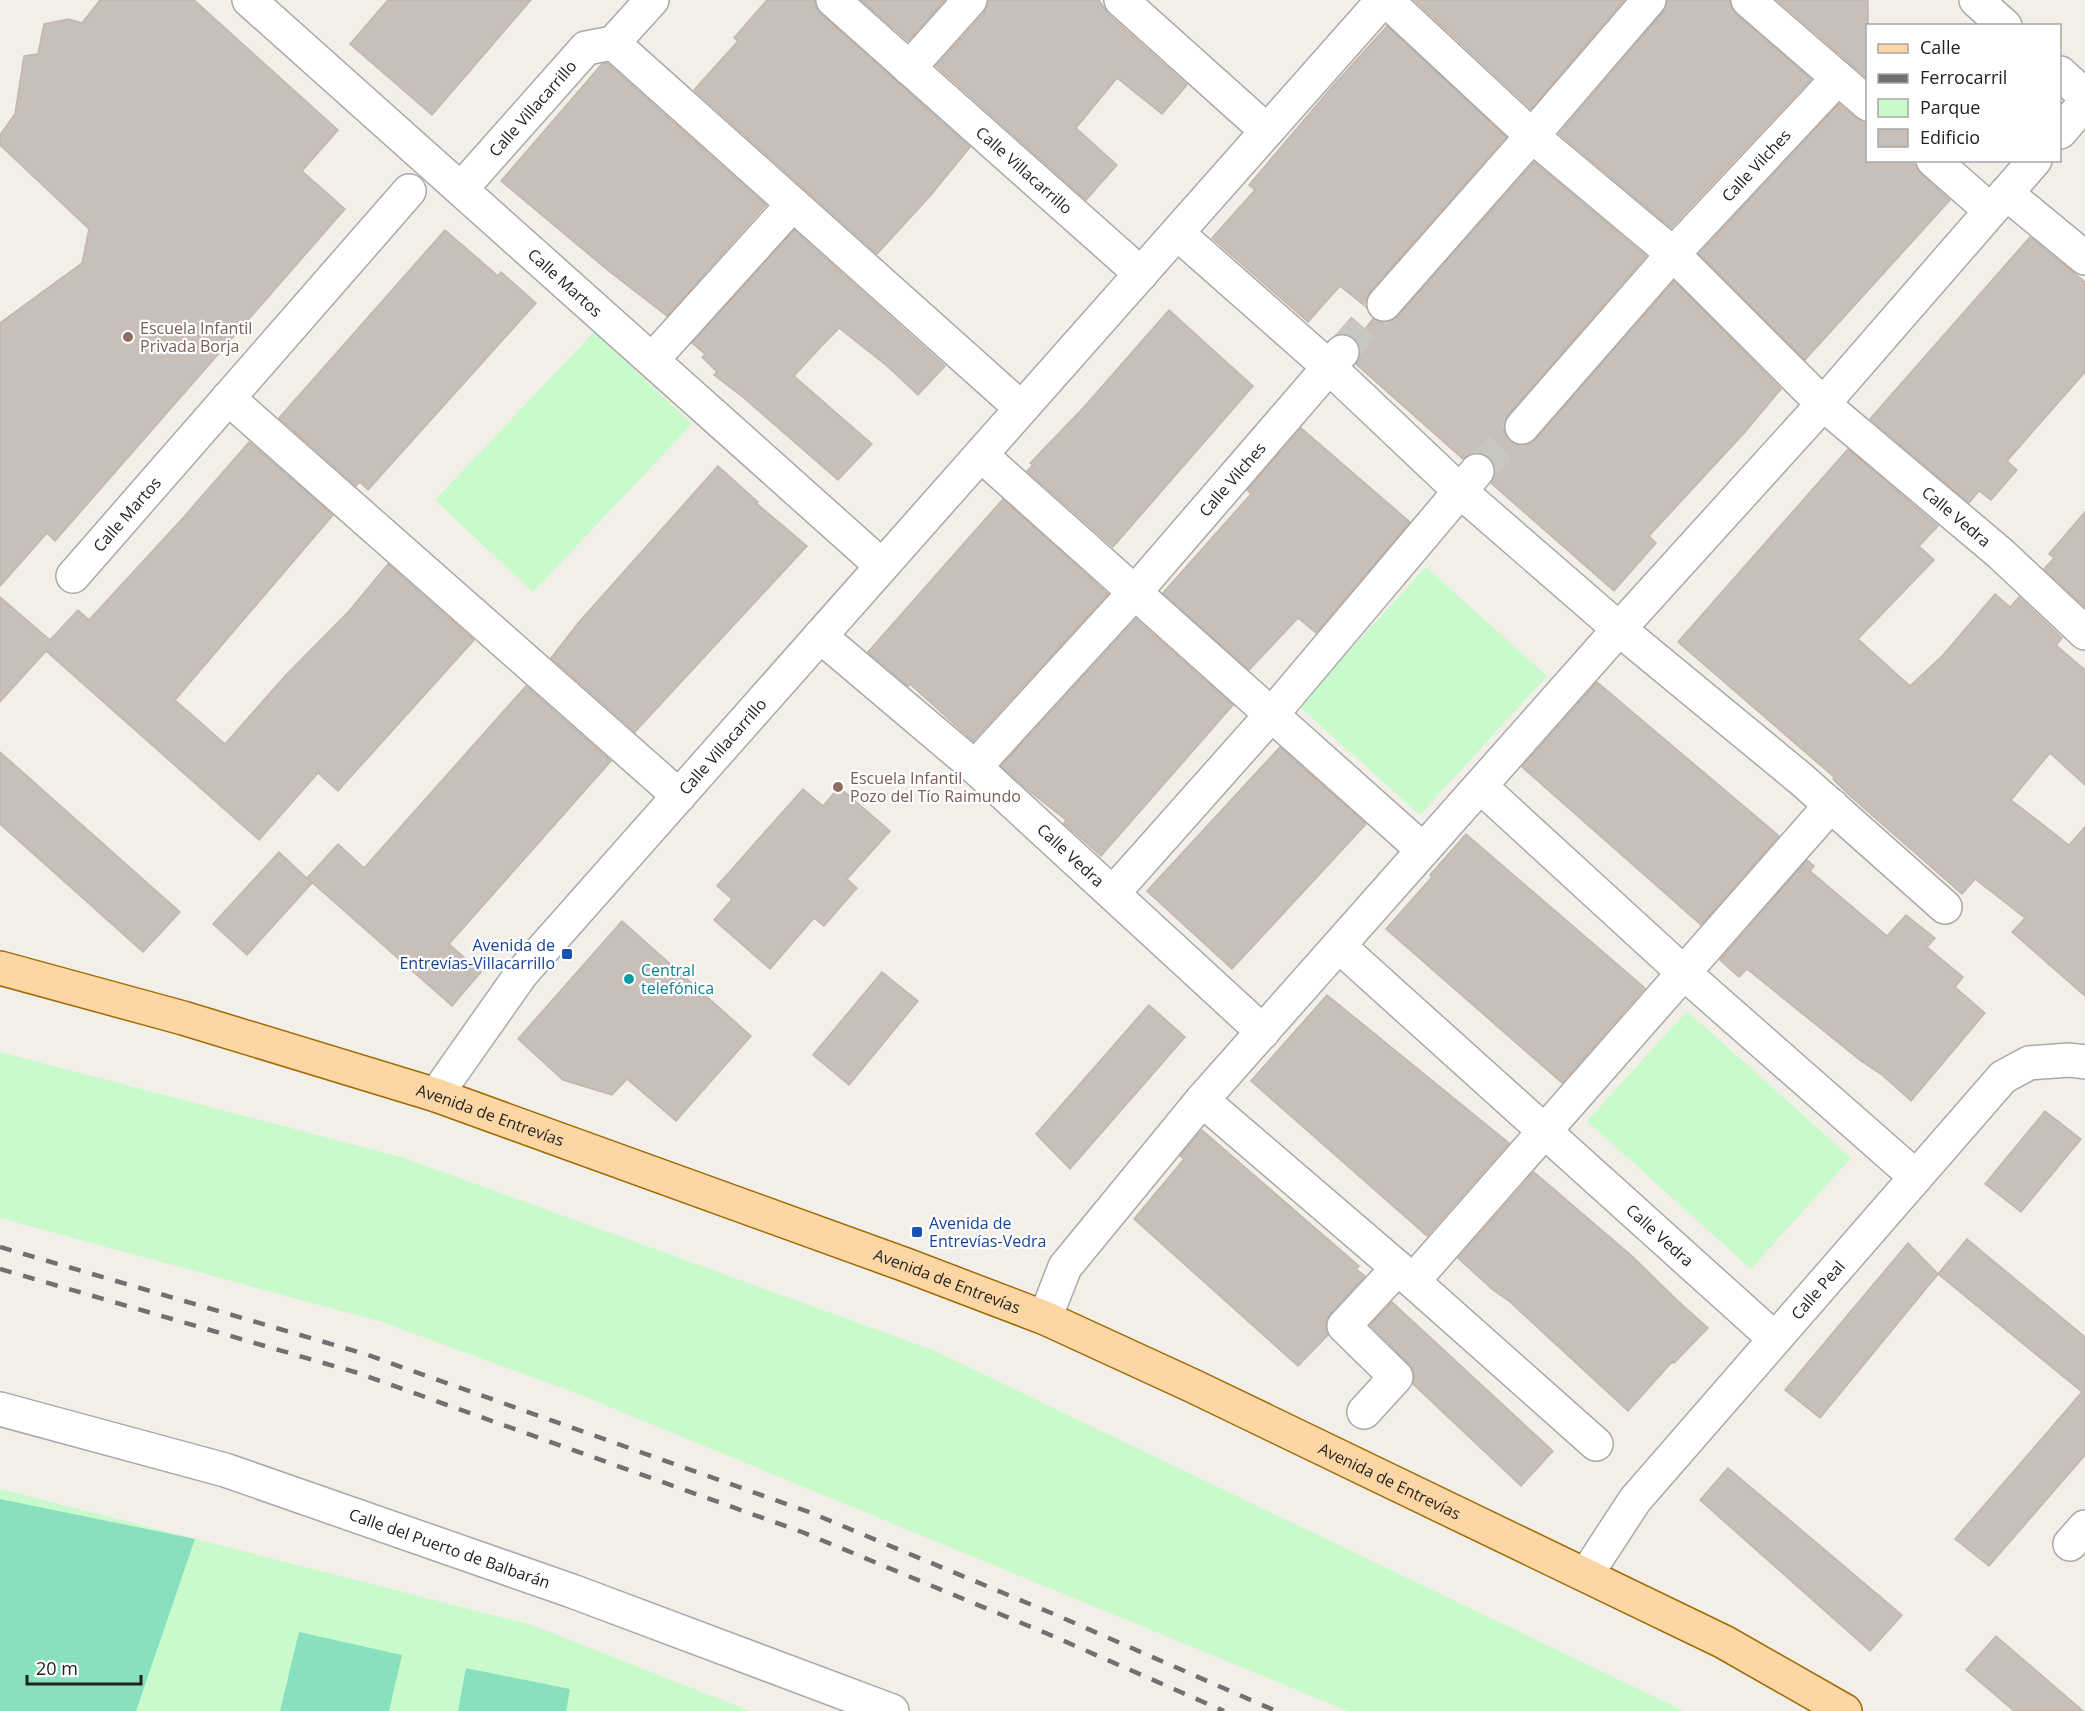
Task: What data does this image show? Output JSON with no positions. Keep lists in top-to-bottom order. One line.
{"streets":{"main road":["Avenida de Entrevías"],"street":["Calle Villacarrillo","Calle Vilches","Calle Martos","Calle Vedra","Calle Peal","Calle del Puerto de Balbarán"]},"crossings":[["Calle Villacarrillo","Calle Martos"],["Calle Villacarrillo","Calle Vedra"],["Calle Villacarrillo","Avenida de Entrevías"],["Calle Vilches","Calle Vedra"],["Calle Vedra","Calle Peal"],["Avenida de Entrevías","Calle Peal"]],"places":{"other":["Escuela Infantil Privada Borja","Escuela Infantil Pozo del Tío Raimundo","Central telefónica"],"transit":["Avenida de Entrevías-Villacarrillo","Avenida de Entrevías-Vedra"]},"legend":["Calle","Ferrocarril","Parque","Edificio"],"scale_bar":"20 m"}
